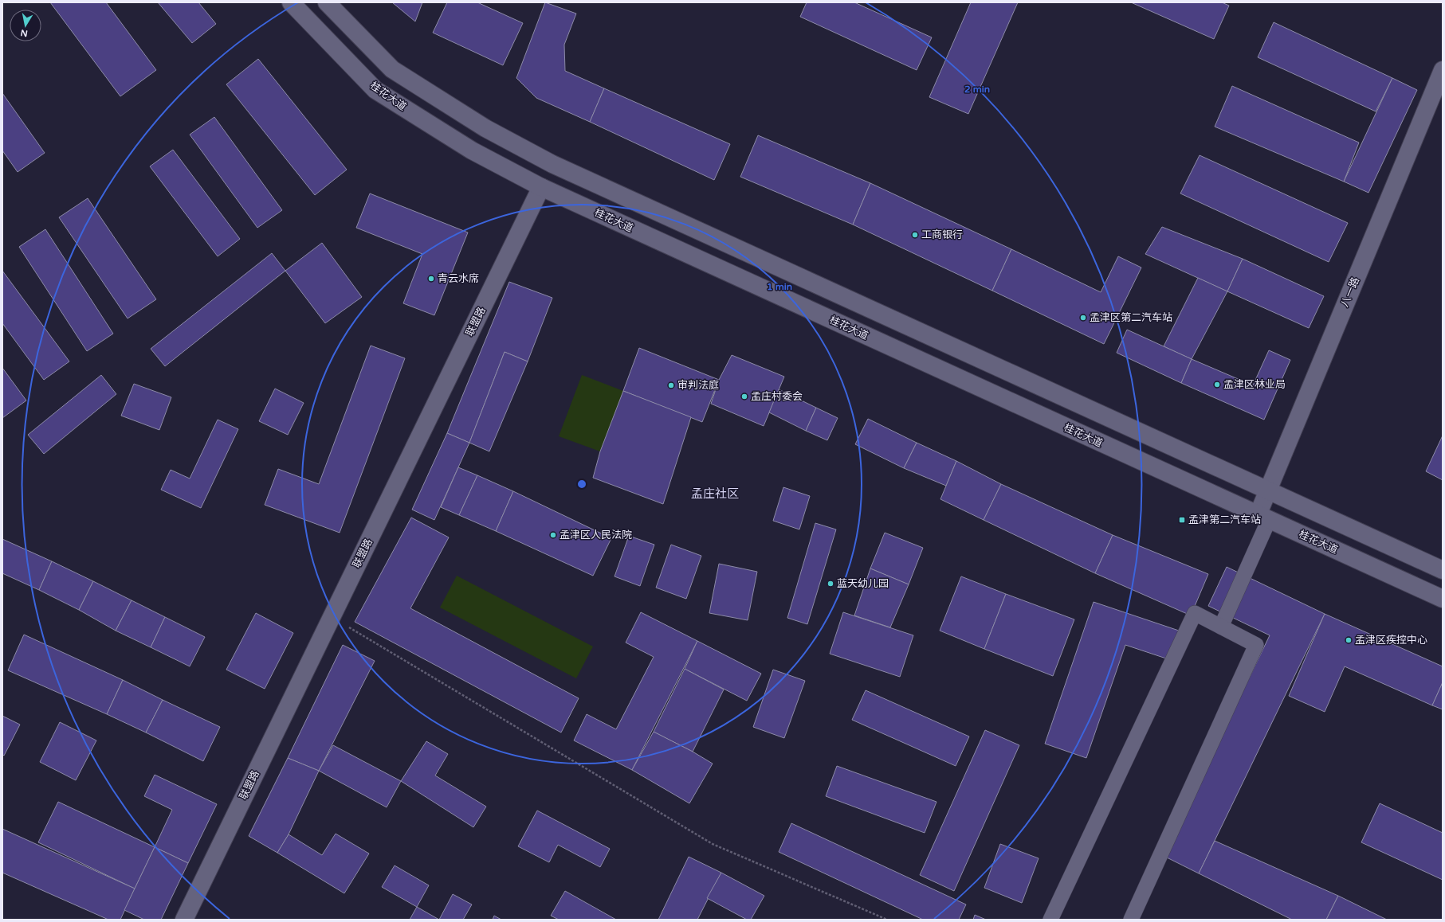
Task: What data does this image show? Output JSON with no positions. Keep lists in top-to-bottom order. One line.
{"streets":{"main road":["桂花大道","八一路","联盟路"]},"crossings":[["桂花大道","八一路"],["桂花大道","联盟路"]],"districts":["孟庄社区"],"places":{"other":["工商银行","青云水席","孟津区第二汽车站","孟津区林业局","审判法庭","孟庄村委会","孟津区人民法院","蓝天幼儿园","孟津区疾控中心"],"transit":["孟津第二汽车站"]},"north":"bottom","rings":["2 min","1 min"]}
